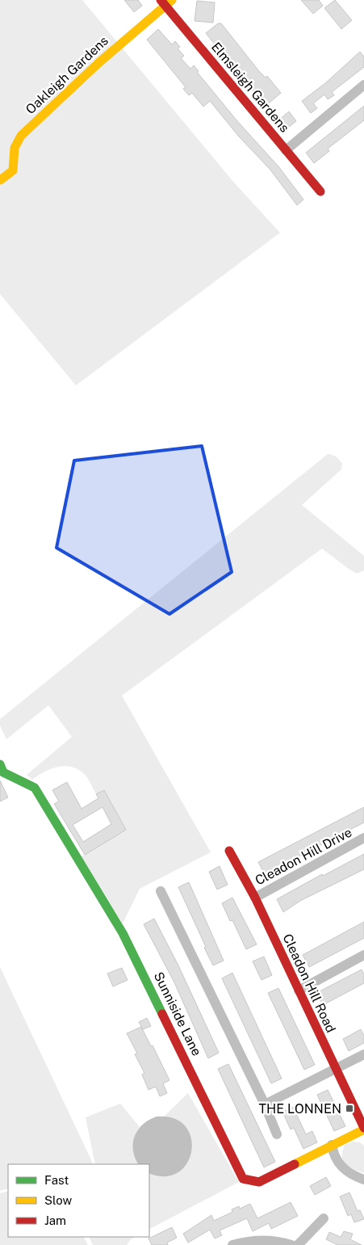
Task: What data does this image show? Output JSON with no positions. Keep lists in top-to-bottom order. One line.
{"streets":{"street":["Oakleigh Gardens","Elmsleigh Gardens","Cleadon Hill Drive","Cleadon Hill Road","Sunniside Lane"]},"crossings":[["Oakleigh Gardens","Elmsleigh Gardens"],["Cleadon Hill Drive","Cleadon Hill Road"],["Cleadon Hill Road","Sunniside Lane"]],"places":{"transit":["THE LONNEN"]},"legend":["Fast","Slow","Jam"]}
